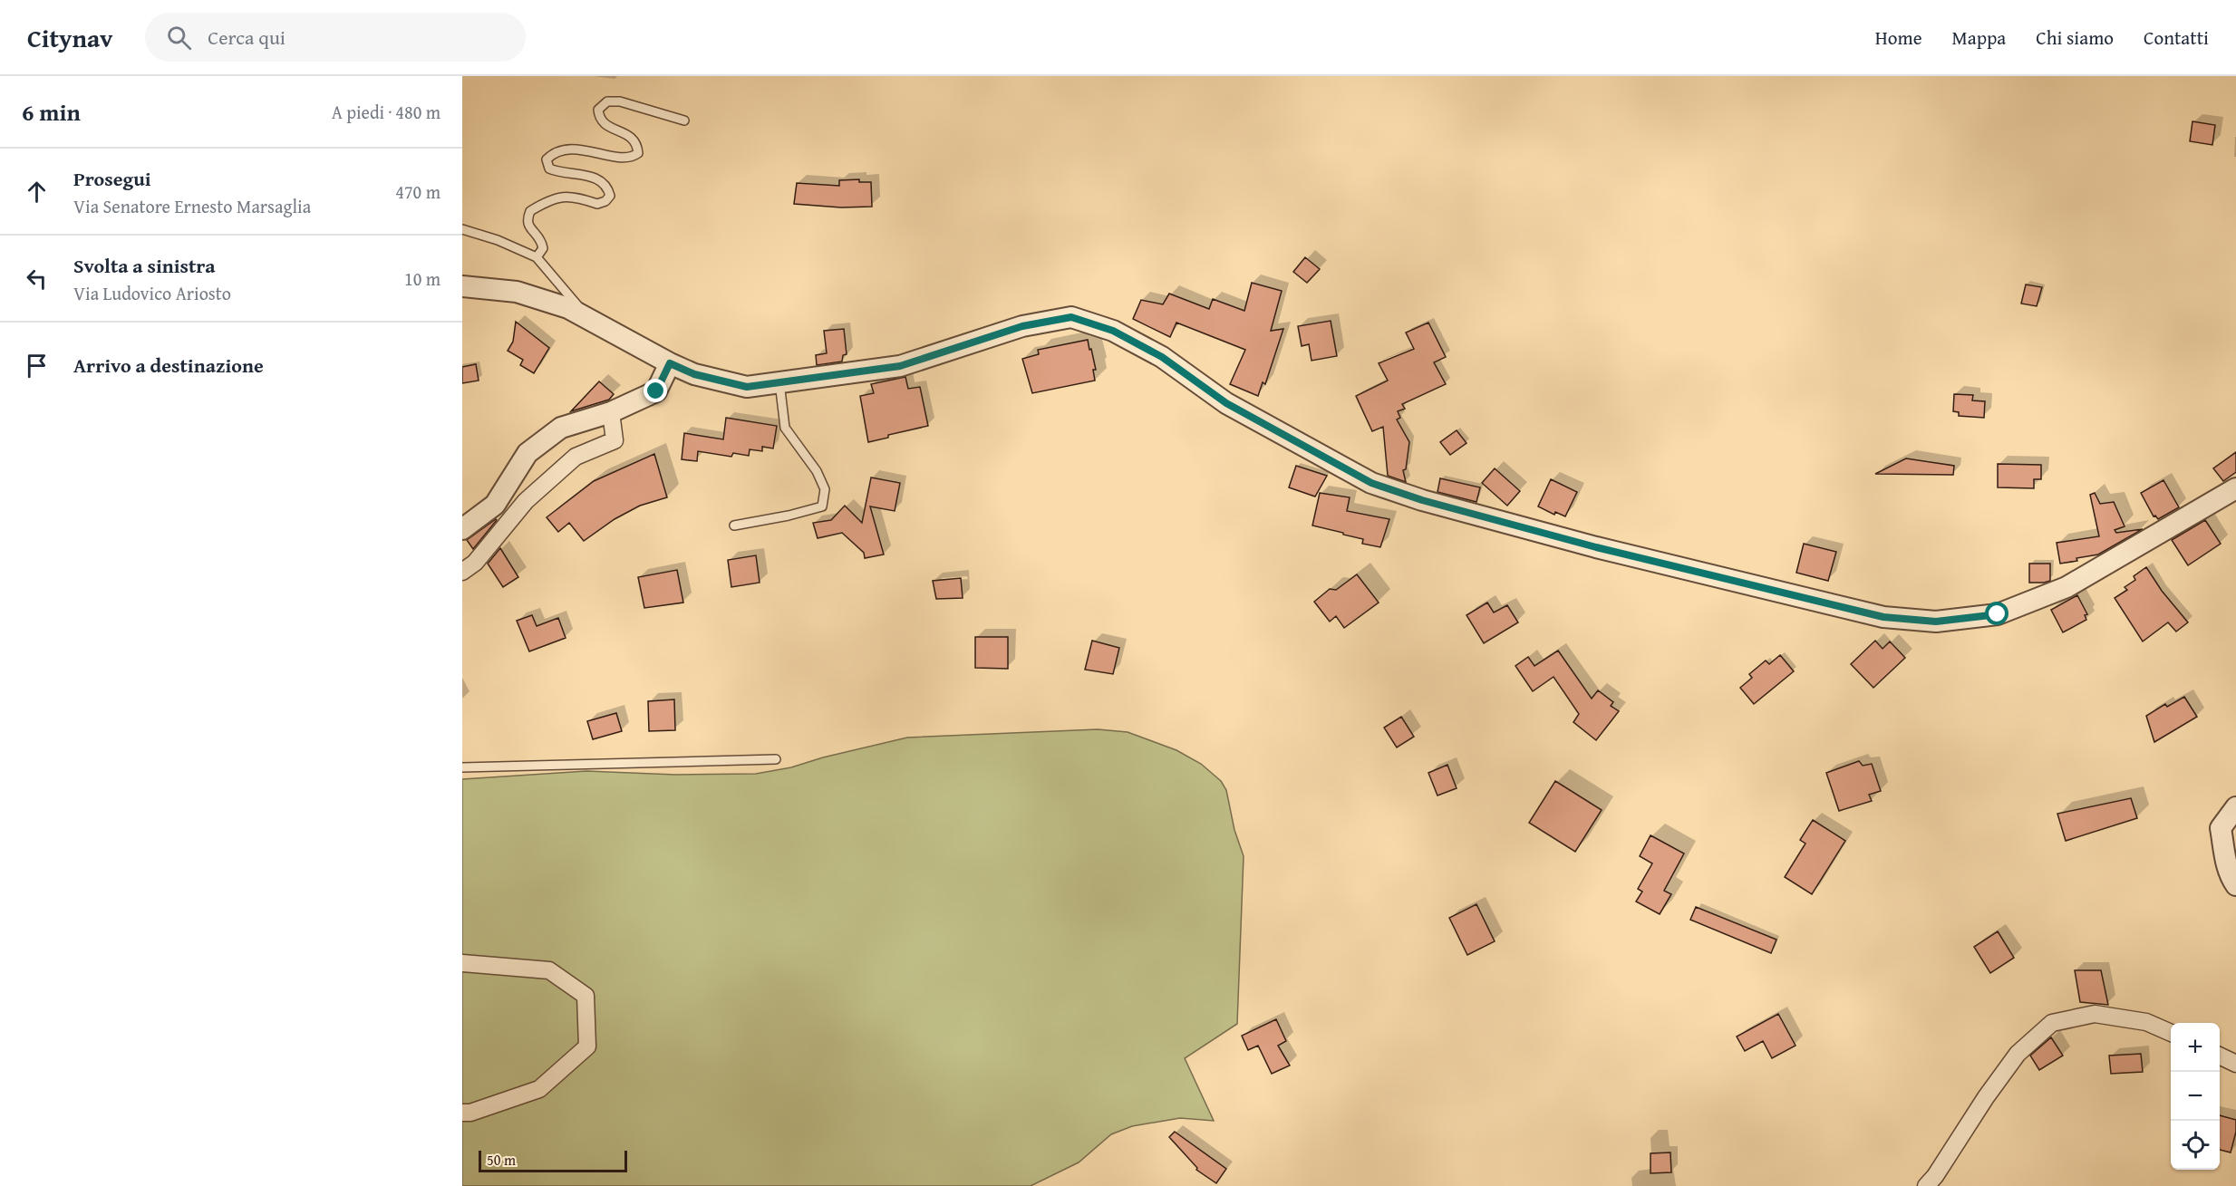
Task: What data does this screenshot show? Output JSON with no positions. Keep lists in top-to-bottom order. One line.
{"scale_bar":"50 m","page":{"header":"Citynav","search":"Cerca qui","nav":["Home","Mappa","Chi siamo","Contatti"],"heading":["6 min","A piedi · 480 m"],"list":[["Prosegui","Via Senatore Ernesto Marsaglia","470 m"],["Svolta a sinistra","Via Ludovico Ariosto","10 m"],"Arrivo a destinazione"],"map_buttons":["+","−"],"scale":"50 m"}}
